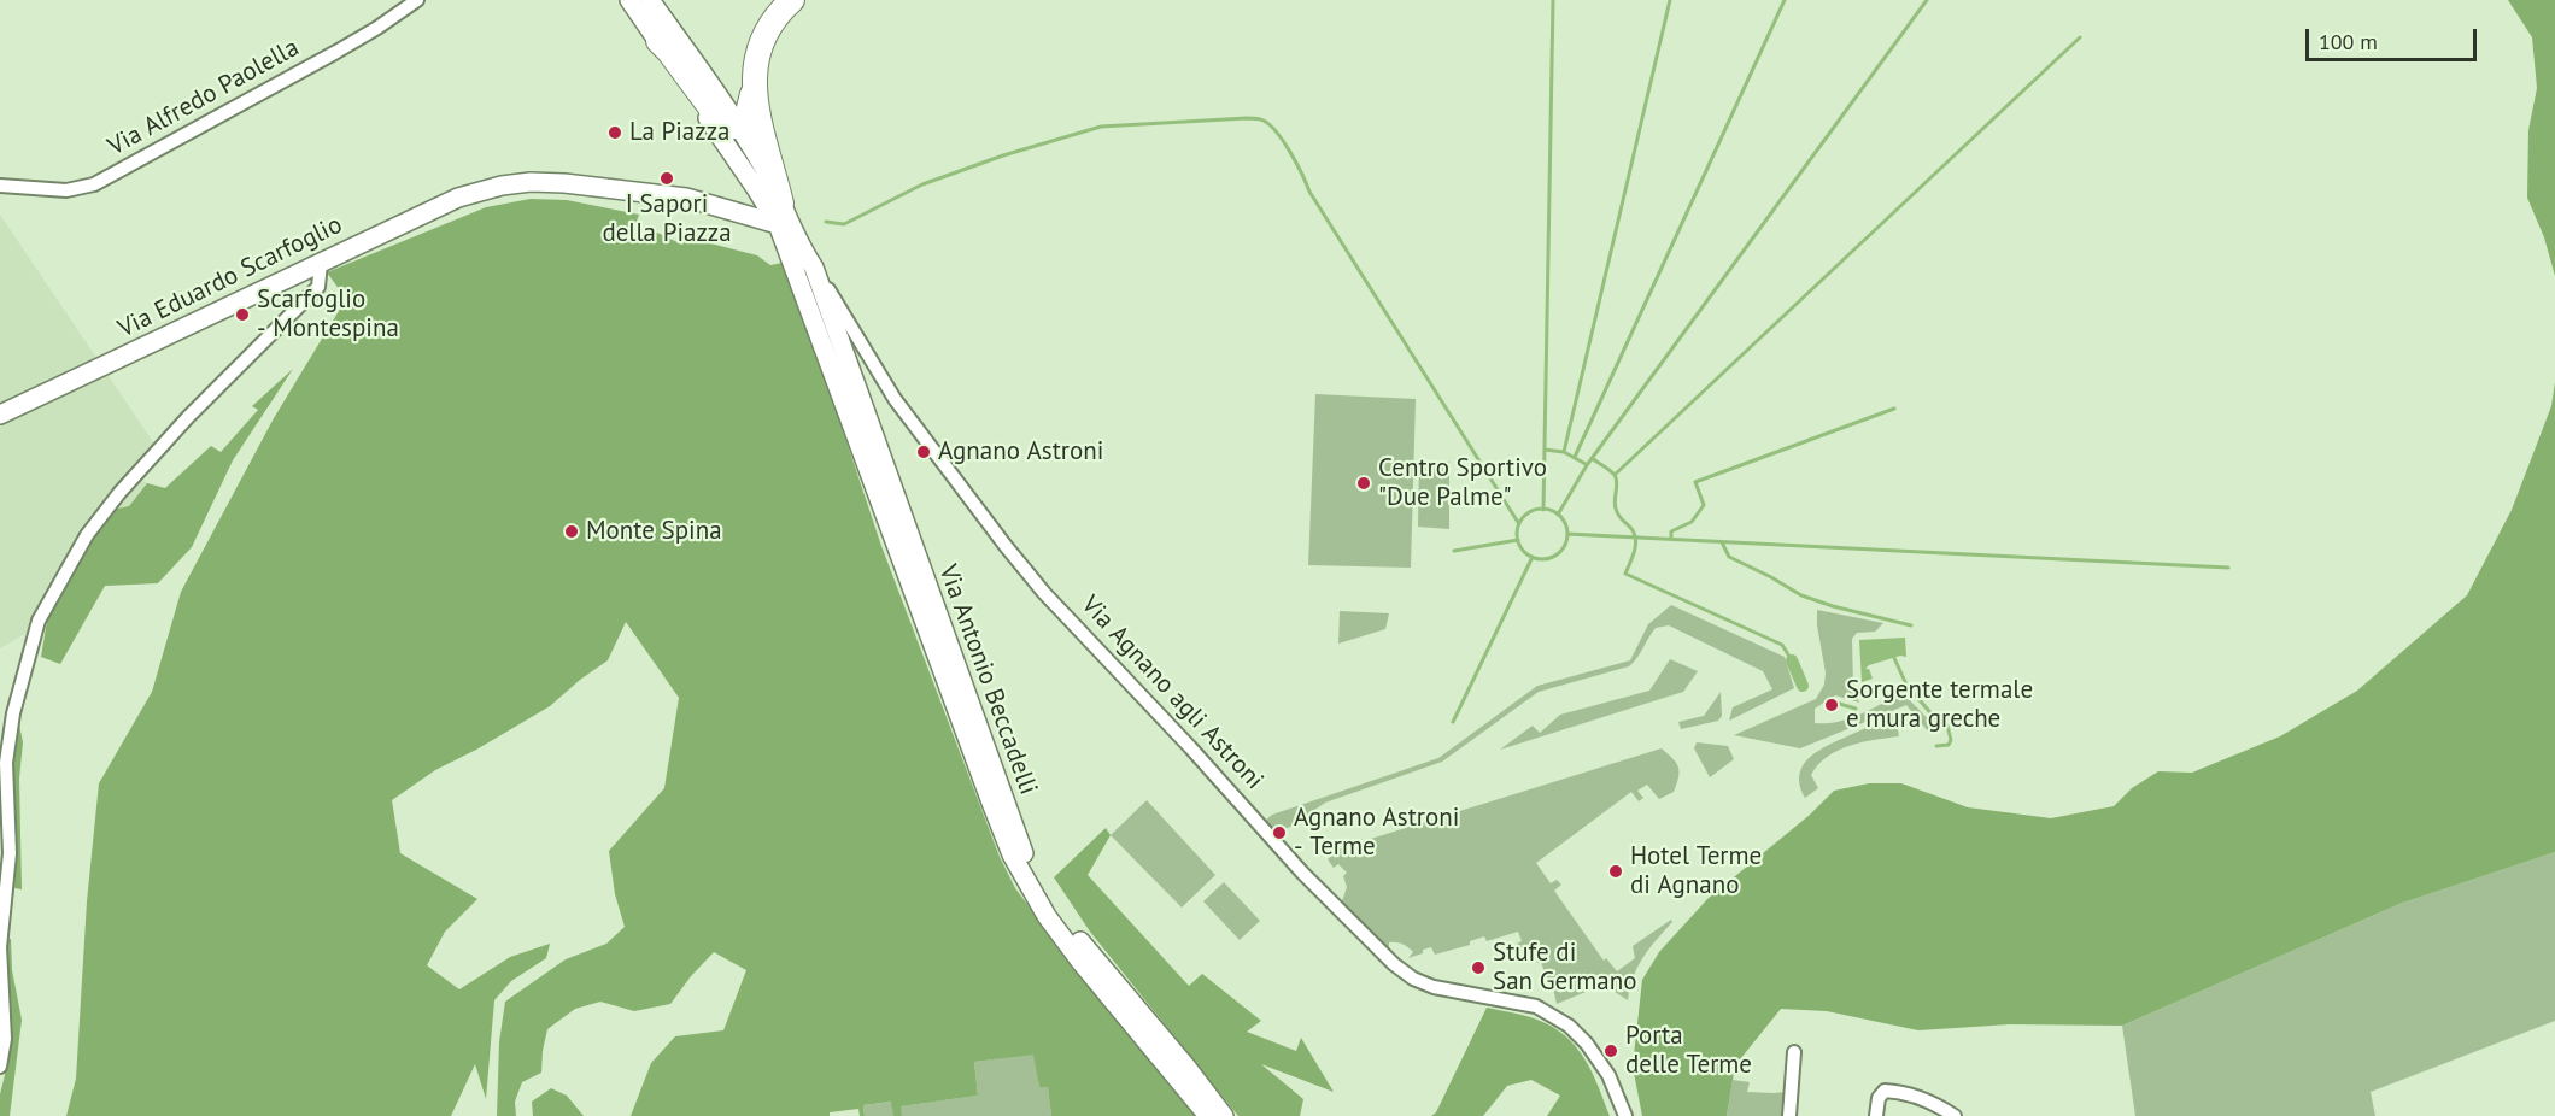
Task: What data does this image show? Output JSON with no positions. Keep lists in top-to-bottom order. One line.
{"streets":{"main road":["Via Eduardo Scarfoglio","Via Antonio Beccadelli"],"street":["Via Alfredo Paolella","Via Agnano agli Astroni"]},"crossings":[["Via Eduardo Scarfoglio","Via Antonio Beccadelli"],["Via Antonio Beccadelli","Via Agnano agli Astroni"]],"places":["La Piazza","I Sapori della Piazza","Scarfoglio - Montespina","Agnano Astroni","Centro Sportivo \"Due Palme\"","Monte Spina","Sorgente termale e mura greche","Agnano Astroni - Terme","Hotel Terme di Agnano","Stufe di San Germano","Porta delle Terme"],"scale_bar":"100 m"}
